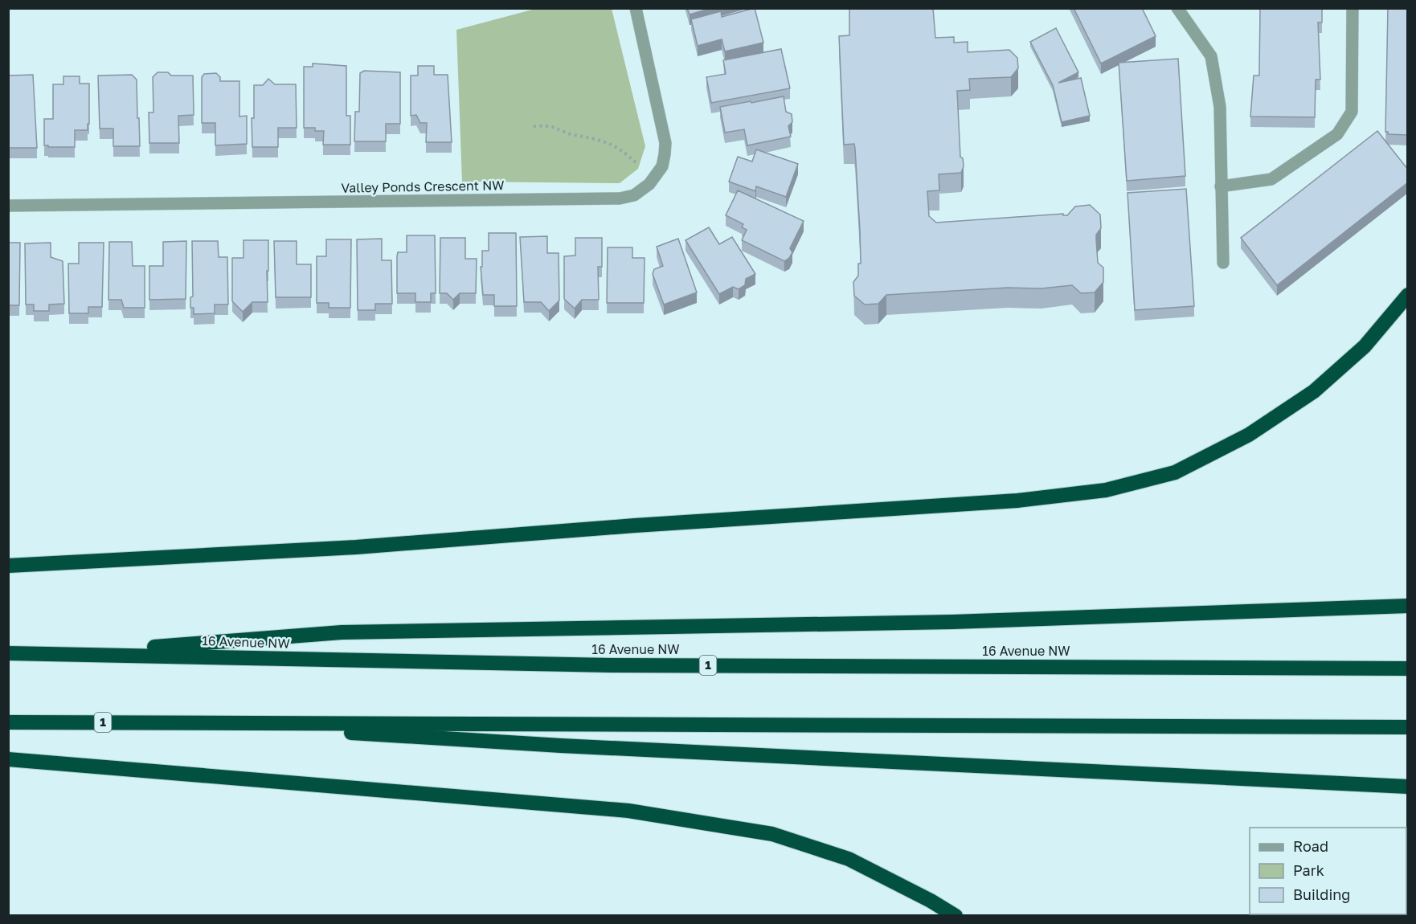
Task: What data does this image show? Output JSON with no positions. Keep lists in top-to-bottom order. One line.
{"streets":{"highway":["16 Avenue NW","1"],"street":["Valley Ponds Crescent NW"]},"legend":["Road","Park","Building"]}
